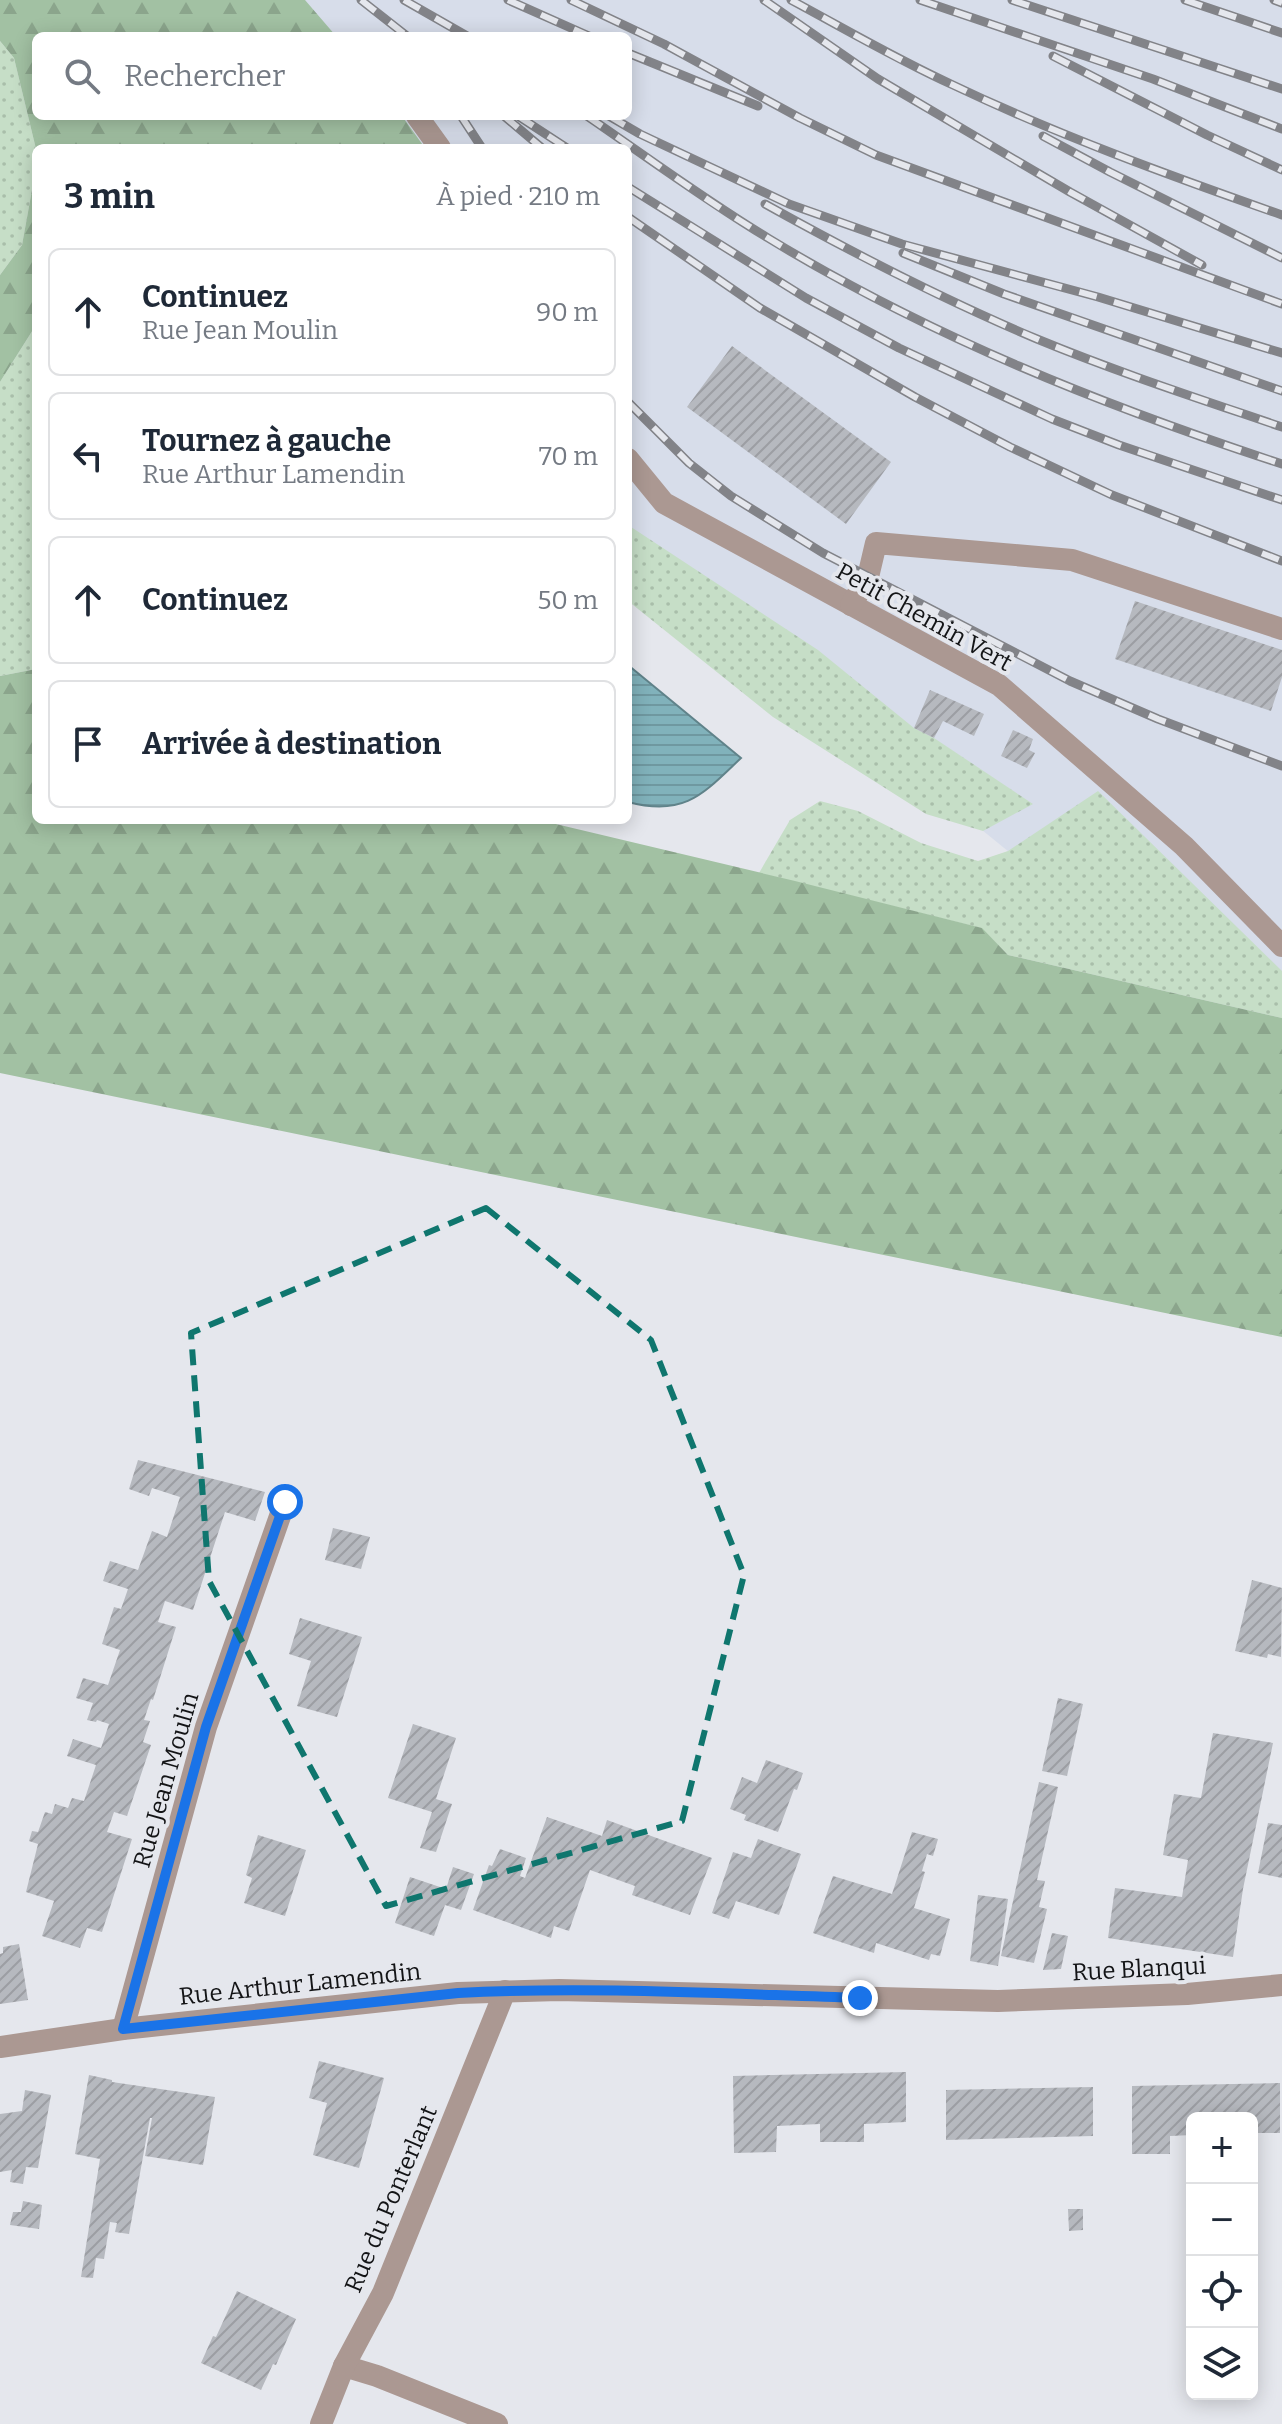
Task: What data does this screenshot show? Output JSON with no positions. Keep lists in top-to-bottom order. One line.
{"streets":{"street":["Petit Chemin Vert","Rue Jean Moulin","Rue Blanqui","Rue Arthur Lamendin","Rue du Ponterlant"]},"crossings":[["Rue Jean Moulin","Rue Arthur Lamendin"],["Rue Blanqui","Rue Arthur Lamendin"],["Rue Arthur Lamendin","Rue du Ponterlant"]],"page":{"search":"Rechercher","heading":["3 min","À pied · 210 m"],"list":[["Continuez","Rue Jean Moulin","90 m"],["Tournez à gauche","Rue Arthur Lamendin","70 m"],["Continuez","50 m"],"Arrivée à destination"],"map_buttons":["+","−"]}}
